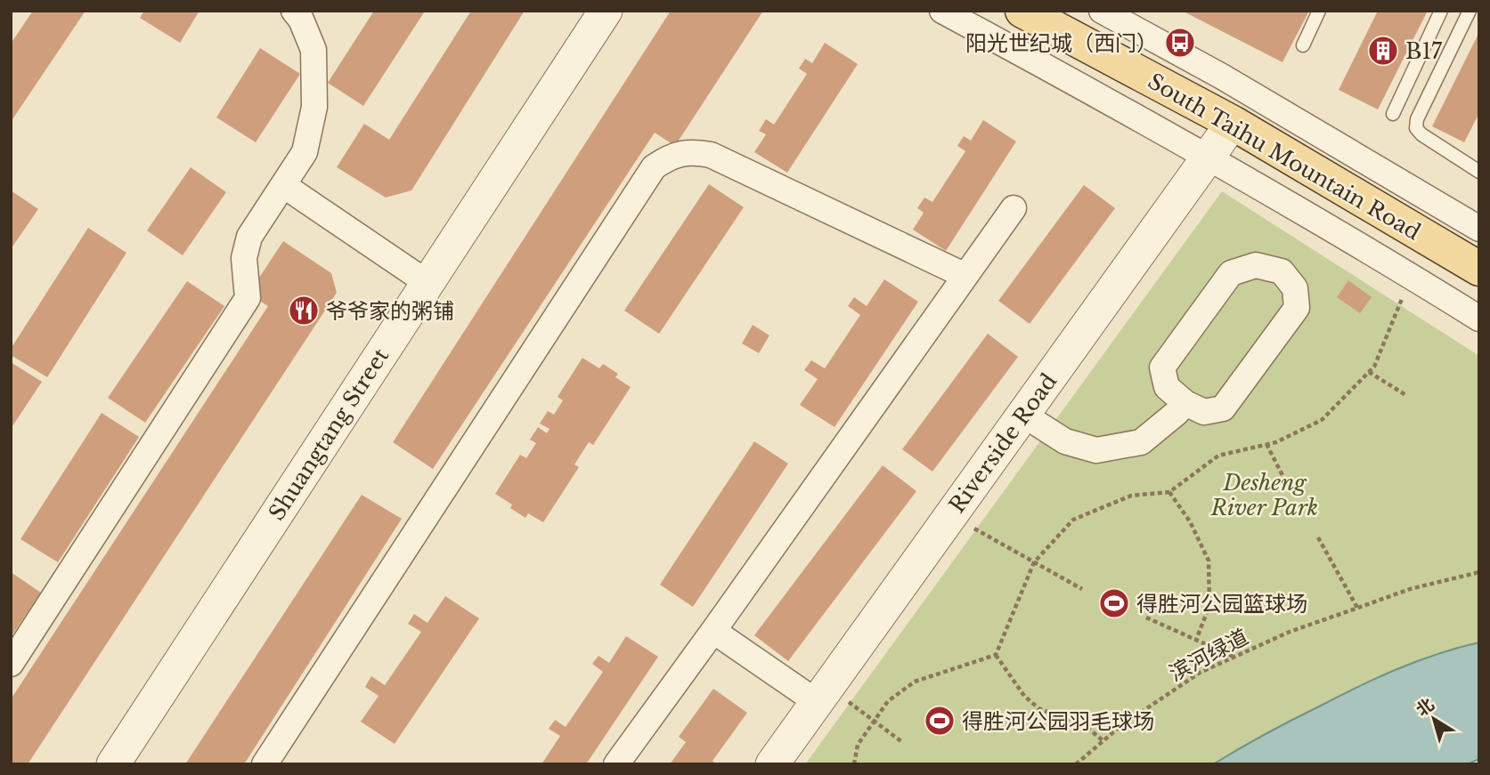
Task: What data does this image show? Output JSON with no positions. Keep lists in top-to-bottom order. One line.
{"streets":{"main road":["South Taihu Mountain Road"],"street":["Shuangtang Street","Riverside Road"],"path":["滨河绿道"]},"crossings":[["South Taihu Mountain Road","Riverside Road"]],"parks":["Desheng River Park"],"places":{"bus stop":["阳光世纪城（西门）"],"building":["B17"],"restaurant":["爷爷家的粥铺"],"sports":["得胜河公园篮球场","得胜河公园羽毛球场"]},"north":"top left"}
